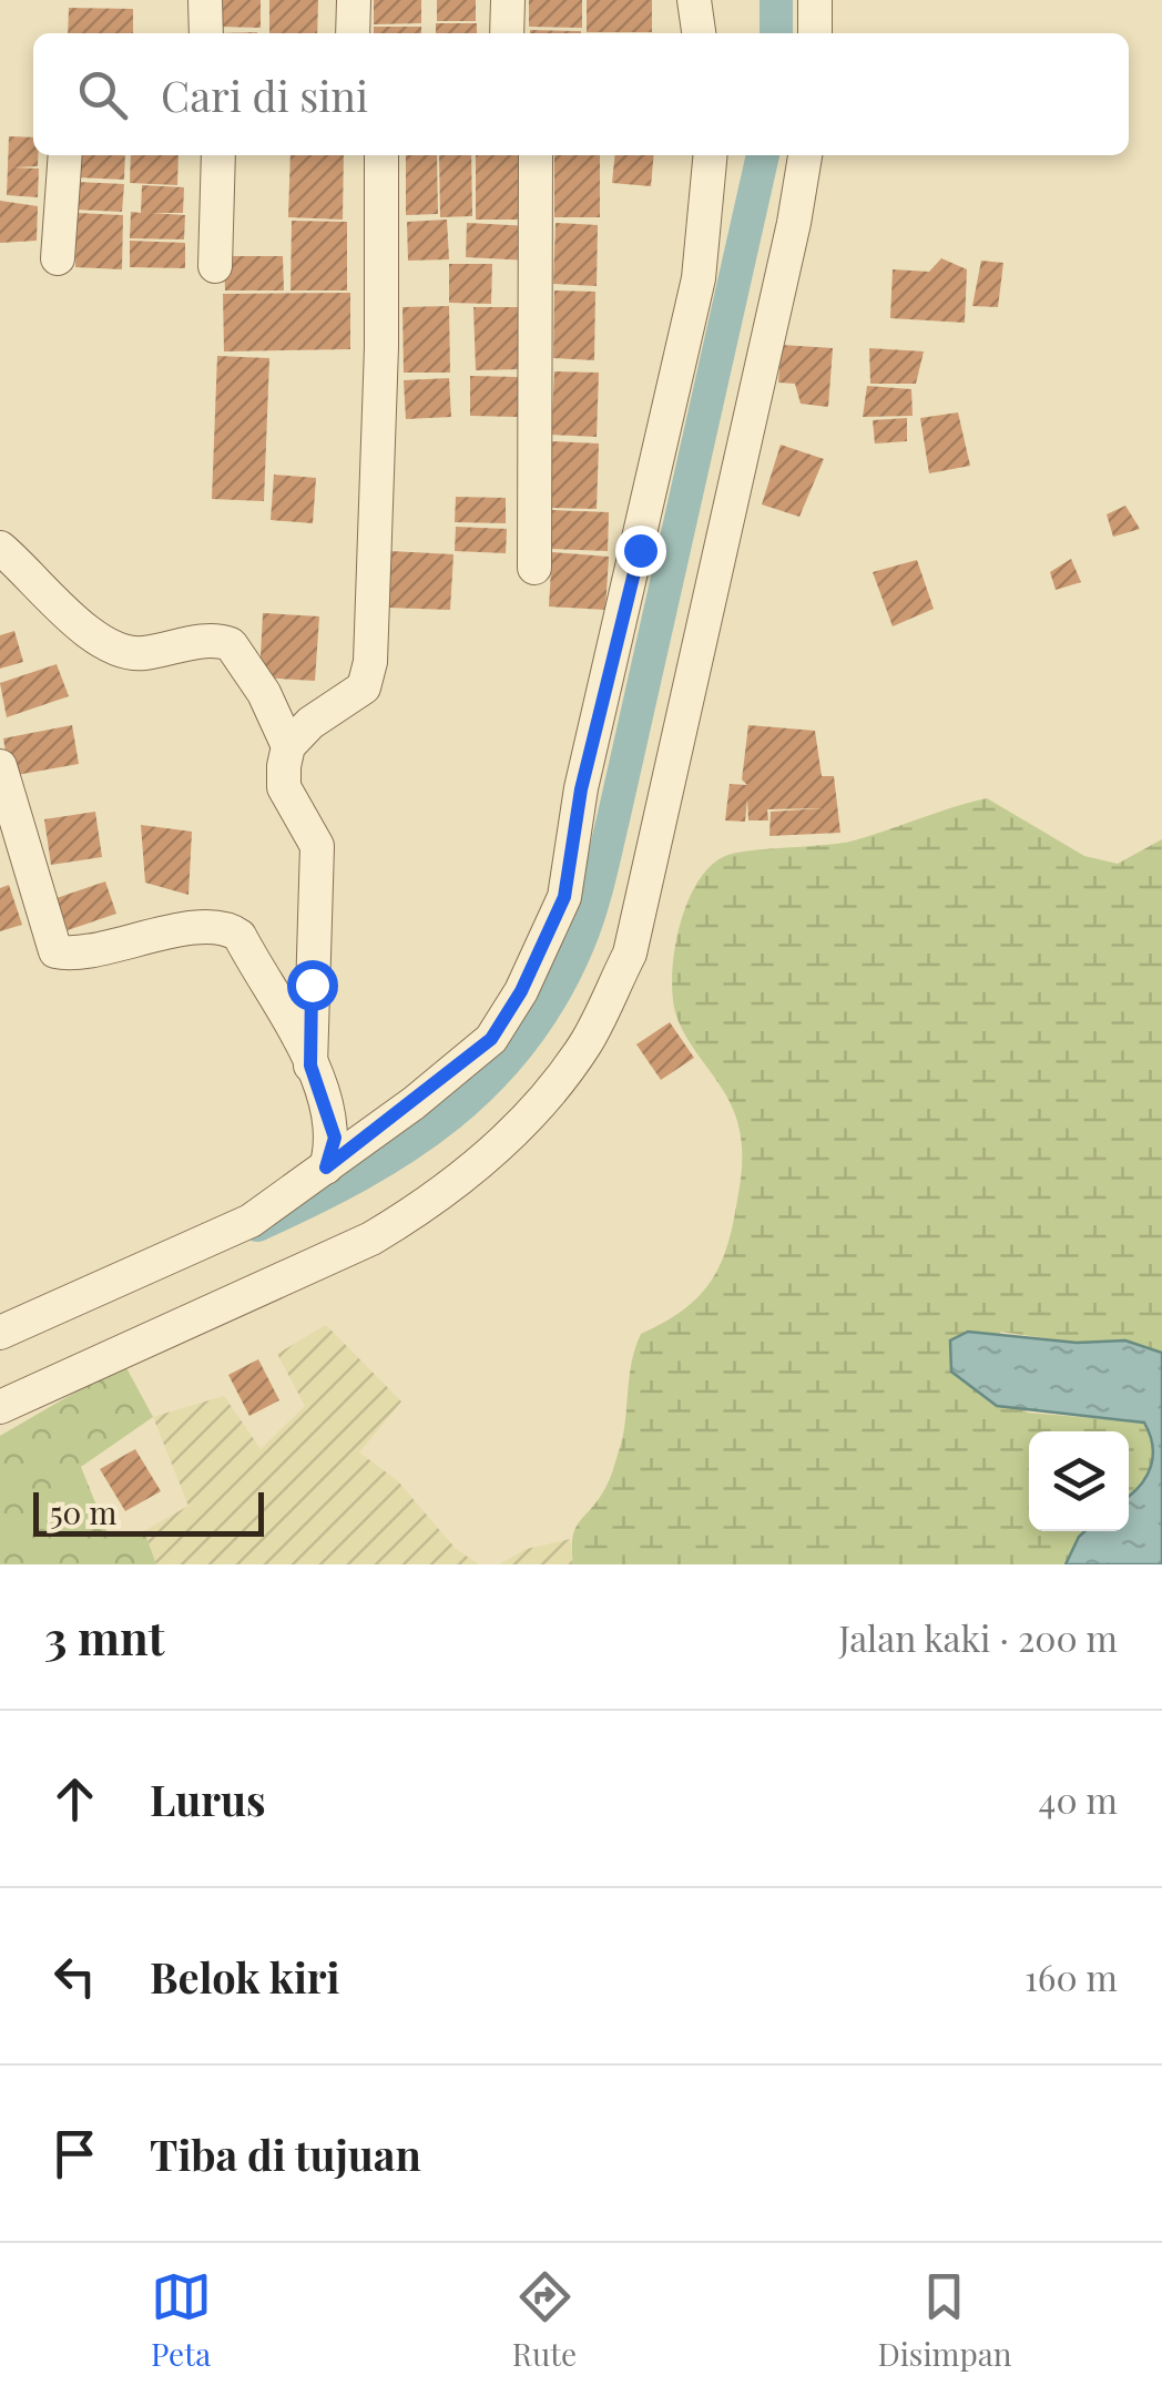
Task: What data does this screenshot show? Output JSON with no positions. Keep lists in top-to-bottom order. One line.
{"scale_bar":"50 m","page":{"search":"Cari di sini","scale":"50 m","heading":["3 mnt","Jalan kaki · 200 m"],"list":[["Lurus","40 m"],["Belok kiri","160 m"],"Tiba di tujuan"],"nav":["Peta","Rute","Disimpan"]}}
